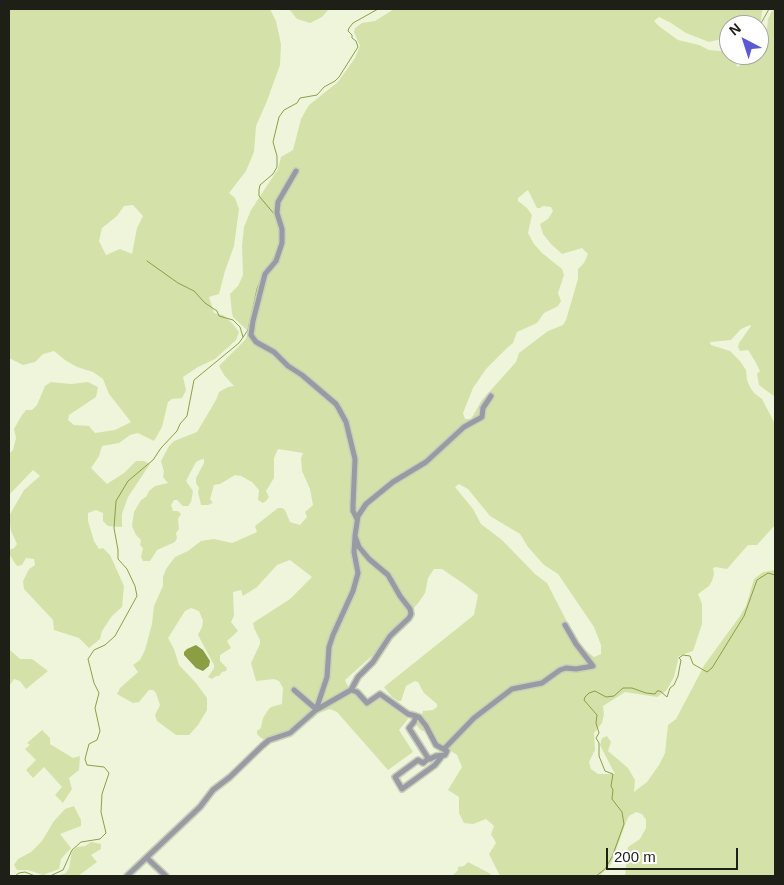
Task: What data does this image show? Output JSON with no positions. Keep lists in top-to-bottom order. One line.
{"scale_bar":"200 m","north":"top left"}
